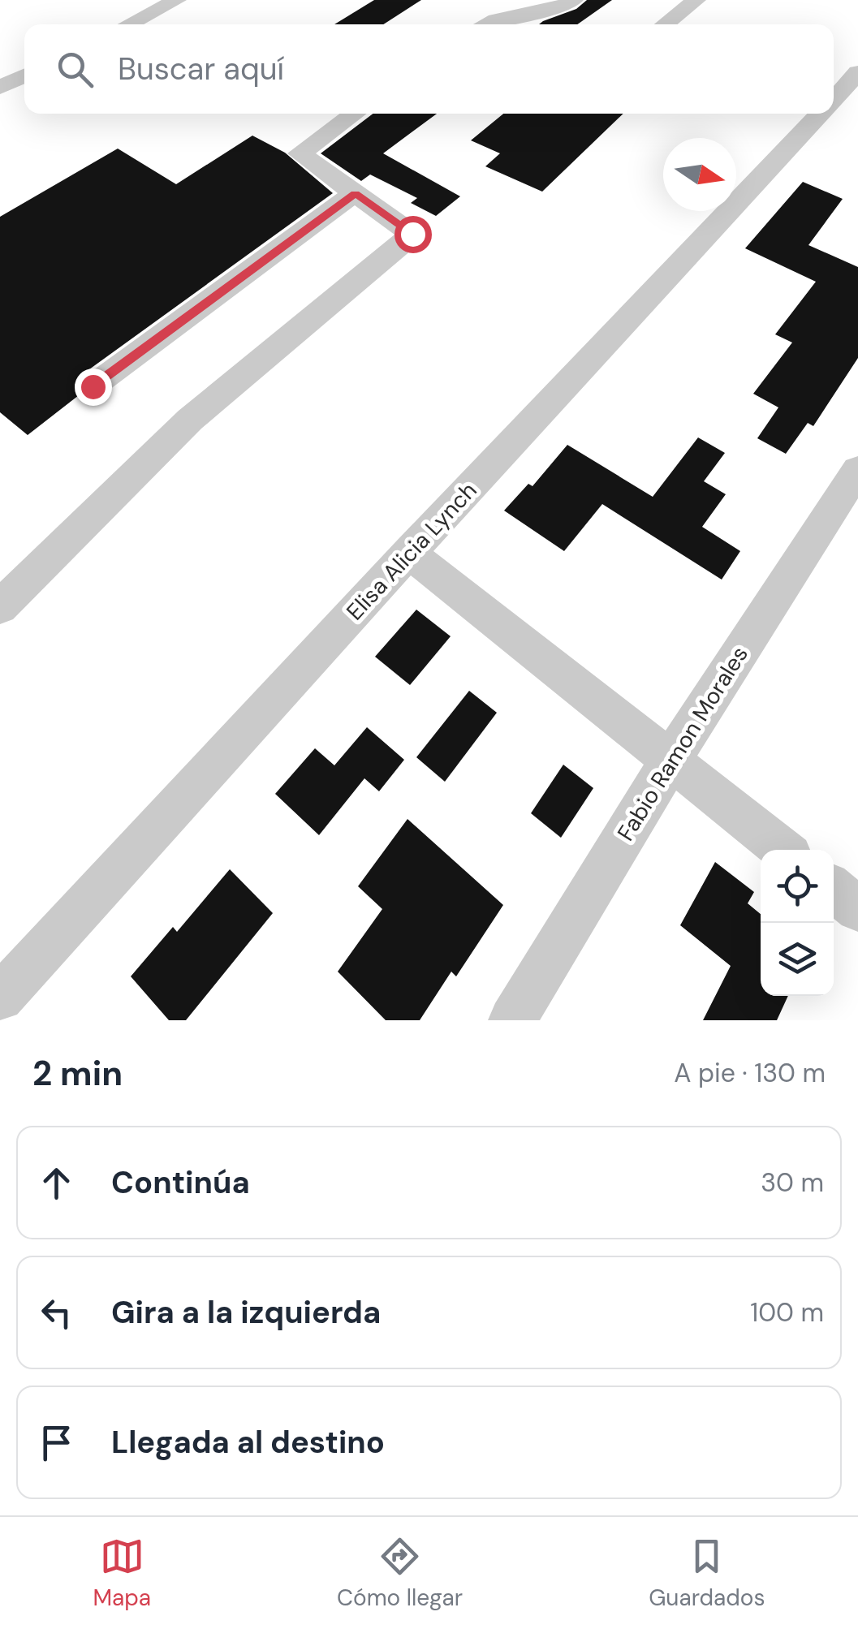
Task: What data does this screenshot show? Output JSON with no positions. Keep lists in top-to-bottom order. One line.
{"streets":{"street":["Elisa Alicia Lynch","Fabio Ramon Morales"]},"north":"right","page":{"search":"Buscar aquí","heading":["2 min","A pie · 130 m"],"list":[["Continúa","30 m"],["Gira a la izquierda","100 m"],"Llegada al destino"],"nav":["Mapa","Cómo llegar","Guardados"]}}
